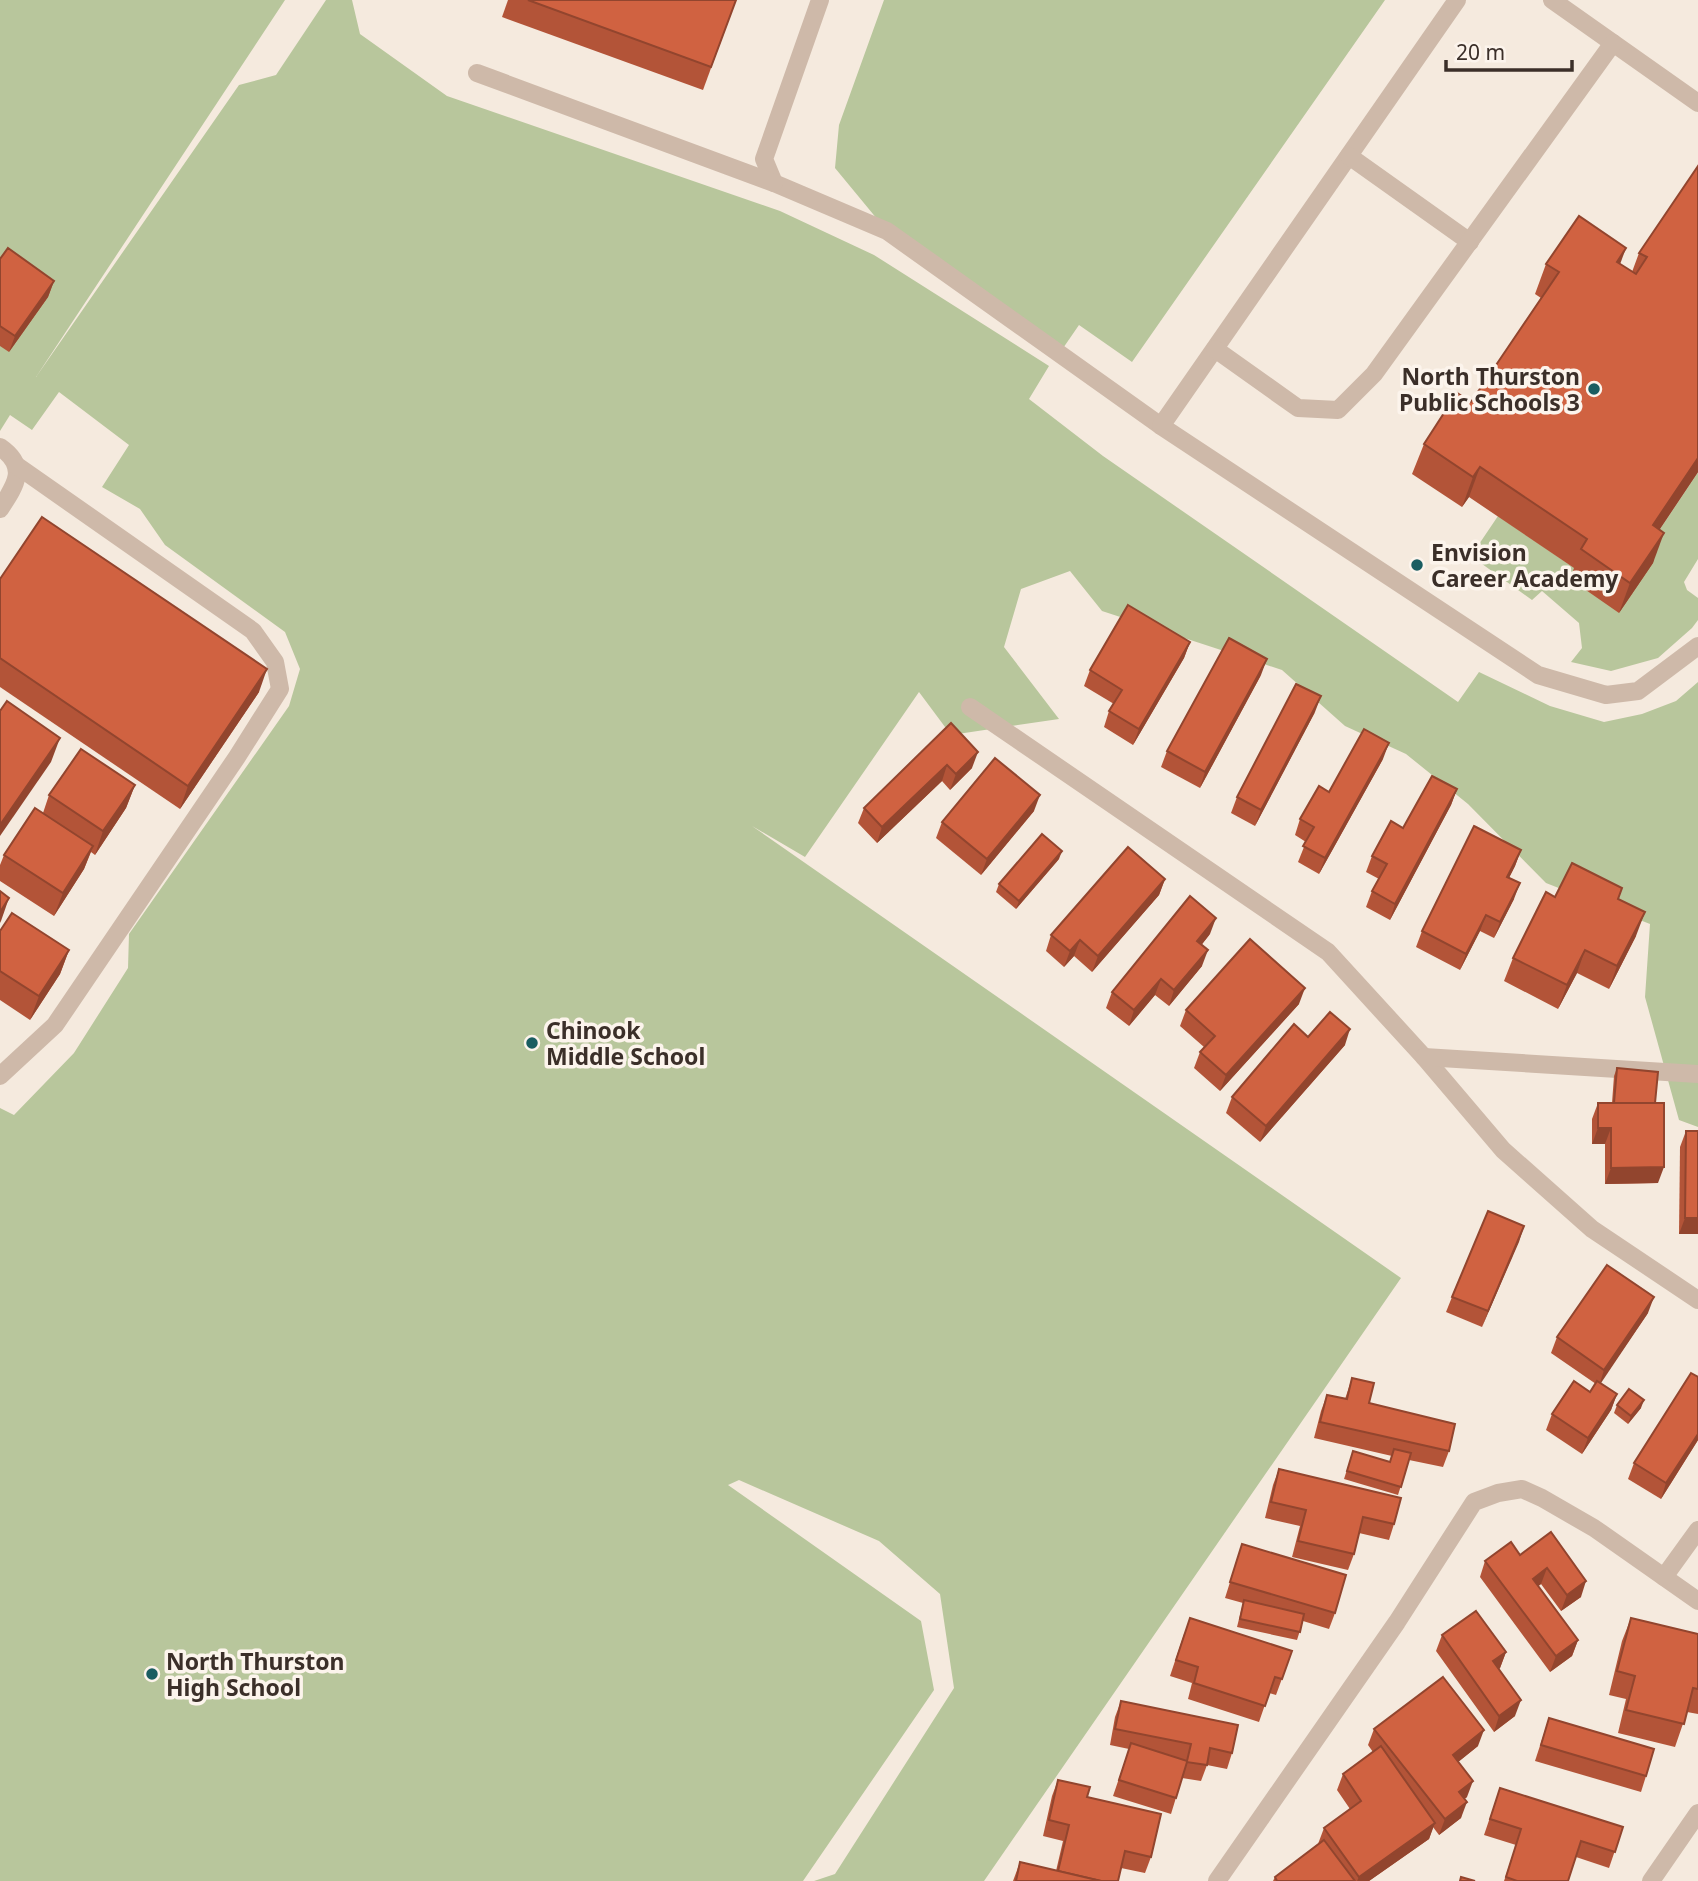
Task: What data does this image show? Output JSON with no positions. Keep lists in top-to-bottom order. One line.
{"places":["North Thurston Public Schools 3","Envision Career Academy","Chinook Middle School","North Thurston High School"],"scale_bar":"20 m"}
